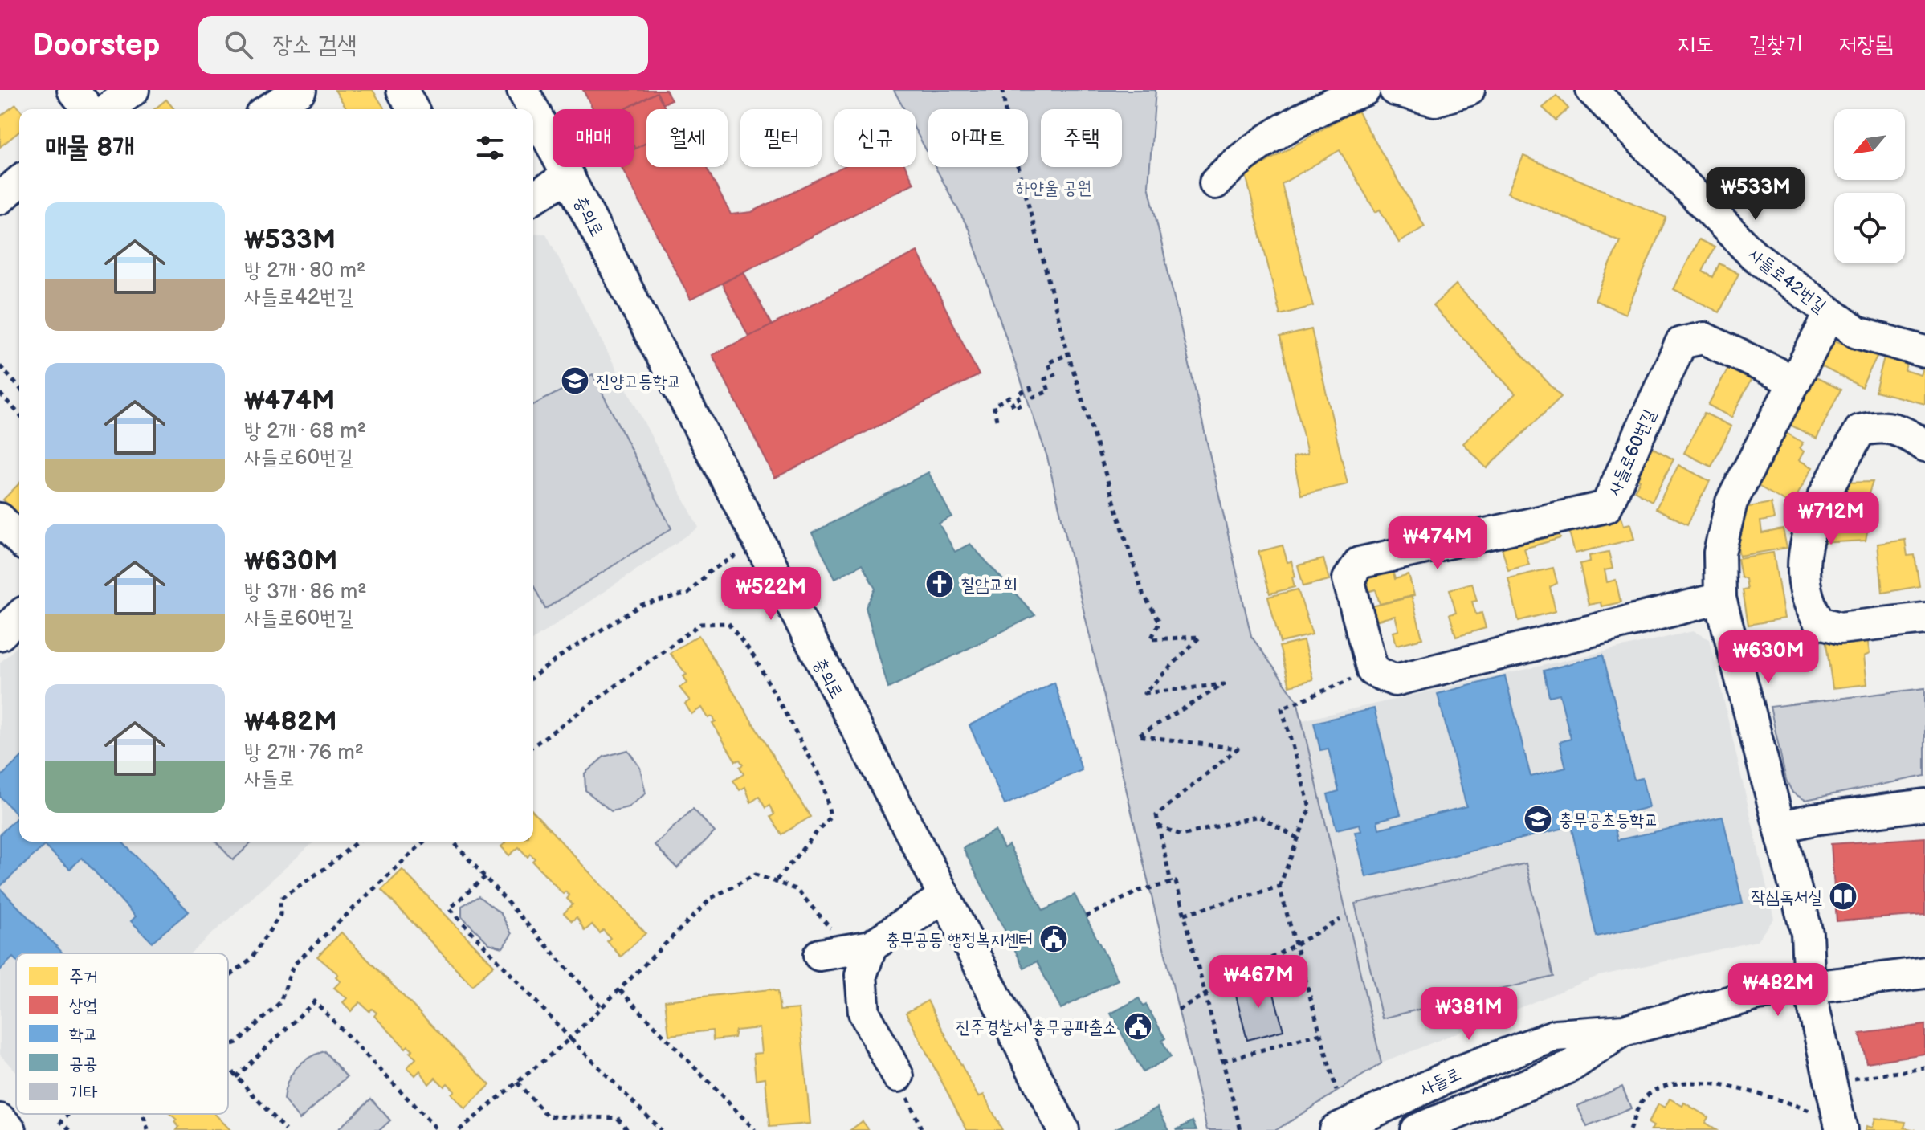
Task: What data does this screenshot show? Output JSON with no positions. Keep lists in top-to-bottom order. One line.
{"streets":{"street":["충의로","사들로42번길","사들로60번길","사들로"]},"parks":["하얀울 공원"],"places":{"school or university":["진양고등학교","충무공초등학교"],"church":["칠암교회"],"library":["작심독서실"],"public building":["충무공동 행정복지센터","진주경찰서 충무공파출소"]},"legend":["주거","상업","학교","공공","기타"],"north":"bottom left","page":{"header":"Doorstep","search":"장소 검색","nav":["지도","길찾기","저장됨"],"chip":["매매","월세","필터","신규","아파트","주택"],"heading":"매물 8개","price":["₩533M","₩712M","₩474M","₩522M","₩630M","₩467M","₩482M","₩381M"],"list":[{"name":"₩533M","note":"방 2개 · 80 m² · 사들로42번길"},{"name":"₩474M","note":"방 2개 · 68 m² · 사들로60번길"},{"name":"₩630M","note":"방 3개 · 86 m² · 사들로60번길"},{"name":"₩482M","note":"방 2개 · 76 m² · 사들로"}]}}
